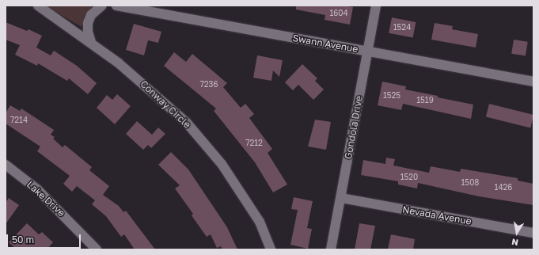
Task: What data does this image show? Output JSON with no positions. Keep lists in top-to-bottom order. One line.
{"streets":{"street":["Swann Avenue","Conway Circle","Gondola Drive","Lake Drive","Nevada Avenue"]},"crossings":[["Swann Avenue","Gondola Drive"],["Gondola Drive","Nevada Avenue"]],"house_numbers":["1604","1524","7236","1525","1519","7214","7212","1520","1508","1426"],"scale_bar":"50 m","north":"bottom"}
